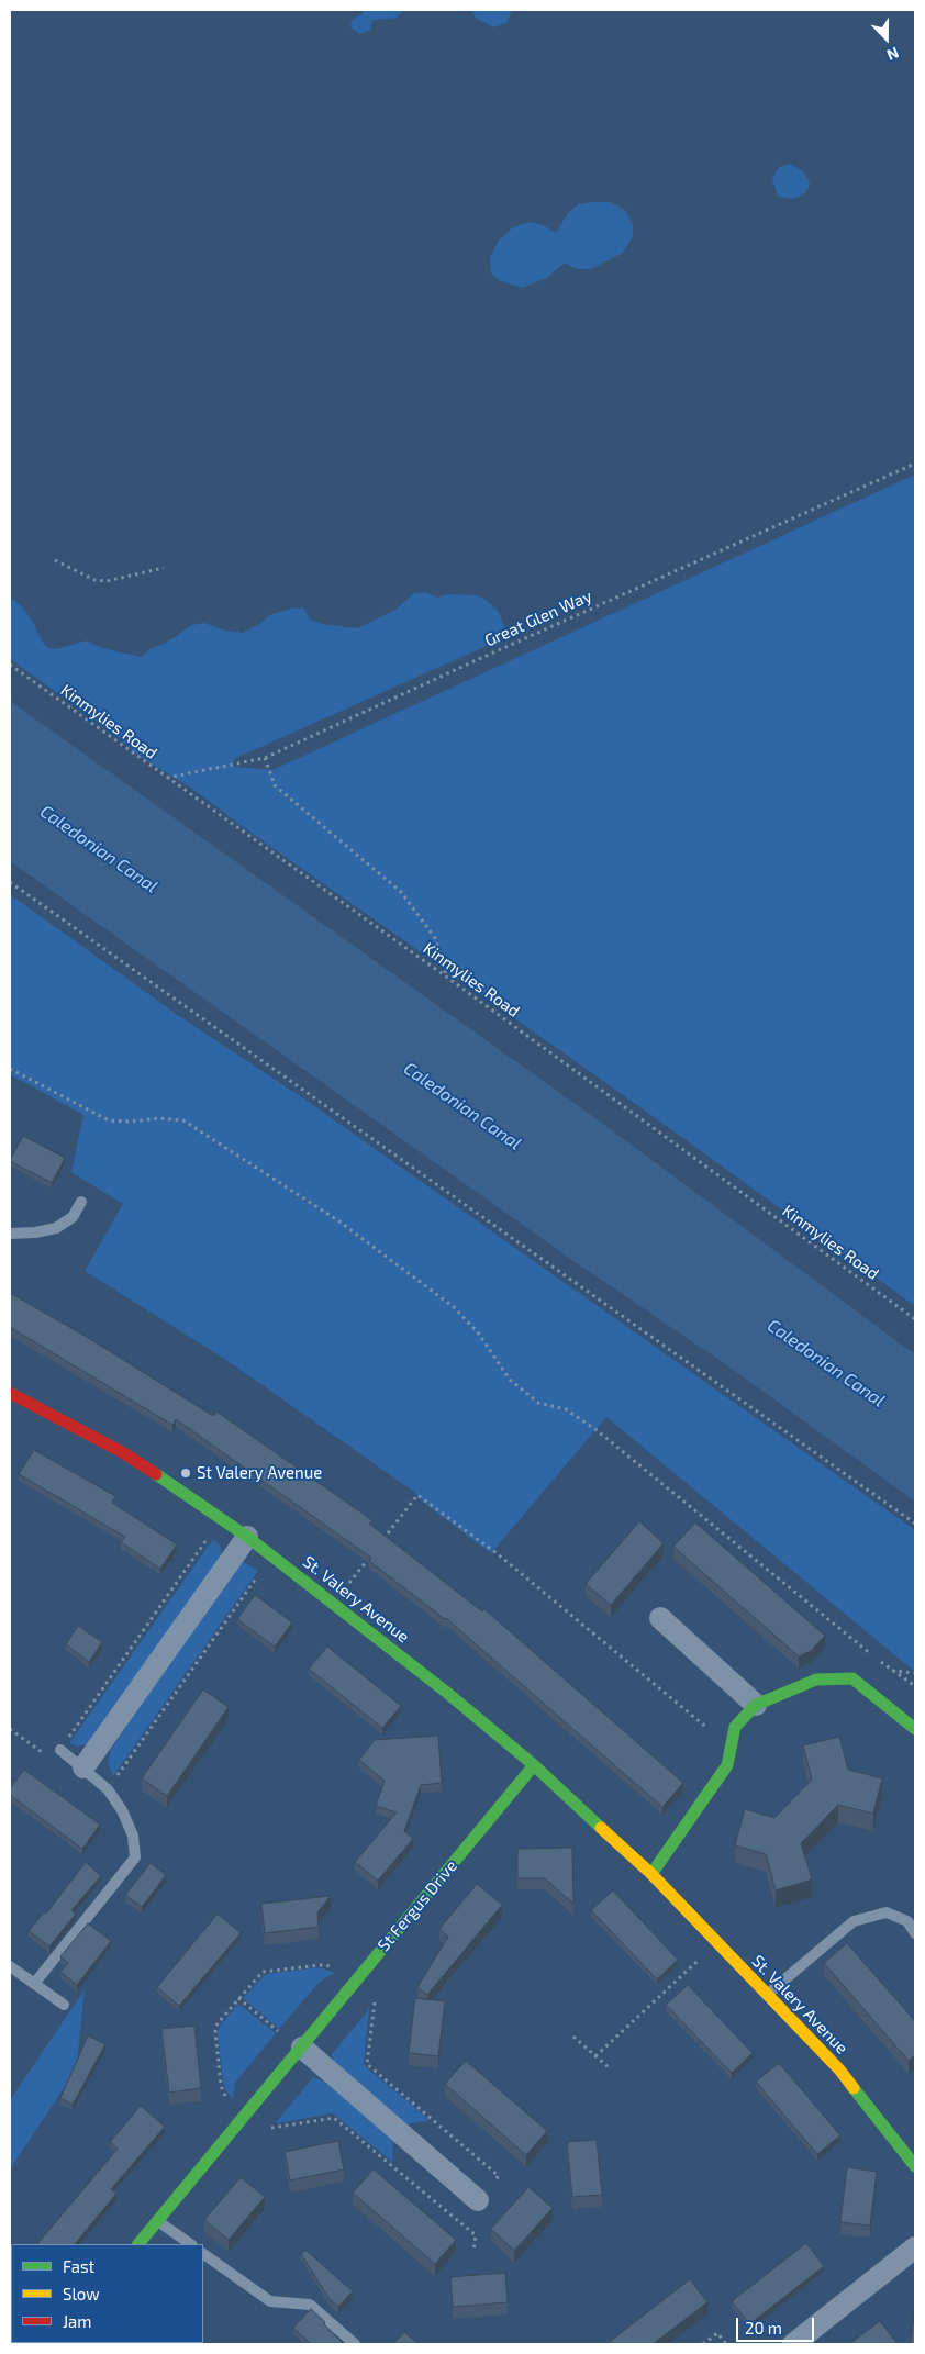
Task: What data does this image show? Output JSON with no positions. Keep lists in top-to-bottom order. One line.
{"streets":{"street":["St. Valery Avenue","St Fergus Drive"],"path":["Great Glen Way","Kinmylies Road"]},"crossings":[["Great Glen Way","Kinmylies Road"],["St. Valery Avenue","St Fergus Drive"]],"water":["Caledonian Canal"],"places":["St Valery Avenue"],"legend":["Fast","Slow","Jam"],"scale_bar":"20 m","north":"bottom"}
